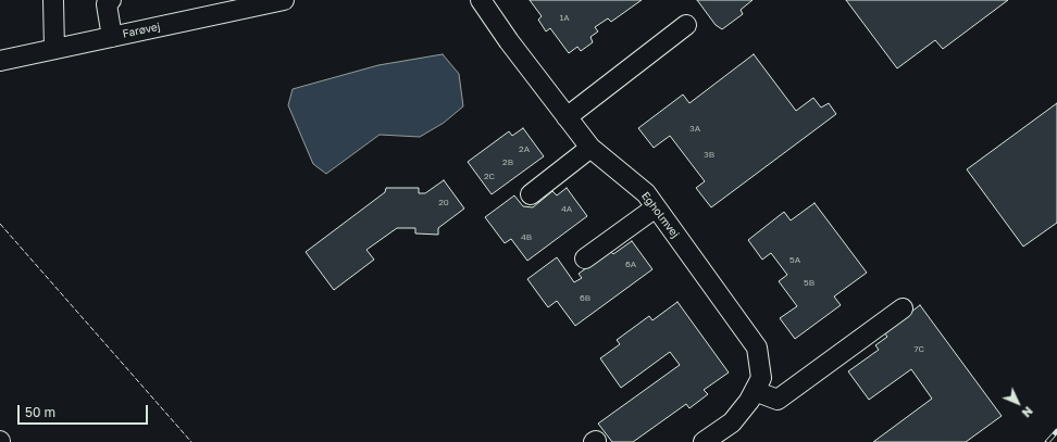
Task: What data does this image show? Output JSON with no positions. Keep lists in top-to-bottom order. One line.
{"streets":{"street":["Farøvej","Egholmvej"]},"house_numbers":["1A","3A","2A","3B","2B","2C","20","4A","4B","5A","6A","5B","6B","7C"],"scale_bar":"50 m","north":"bottom right"}
